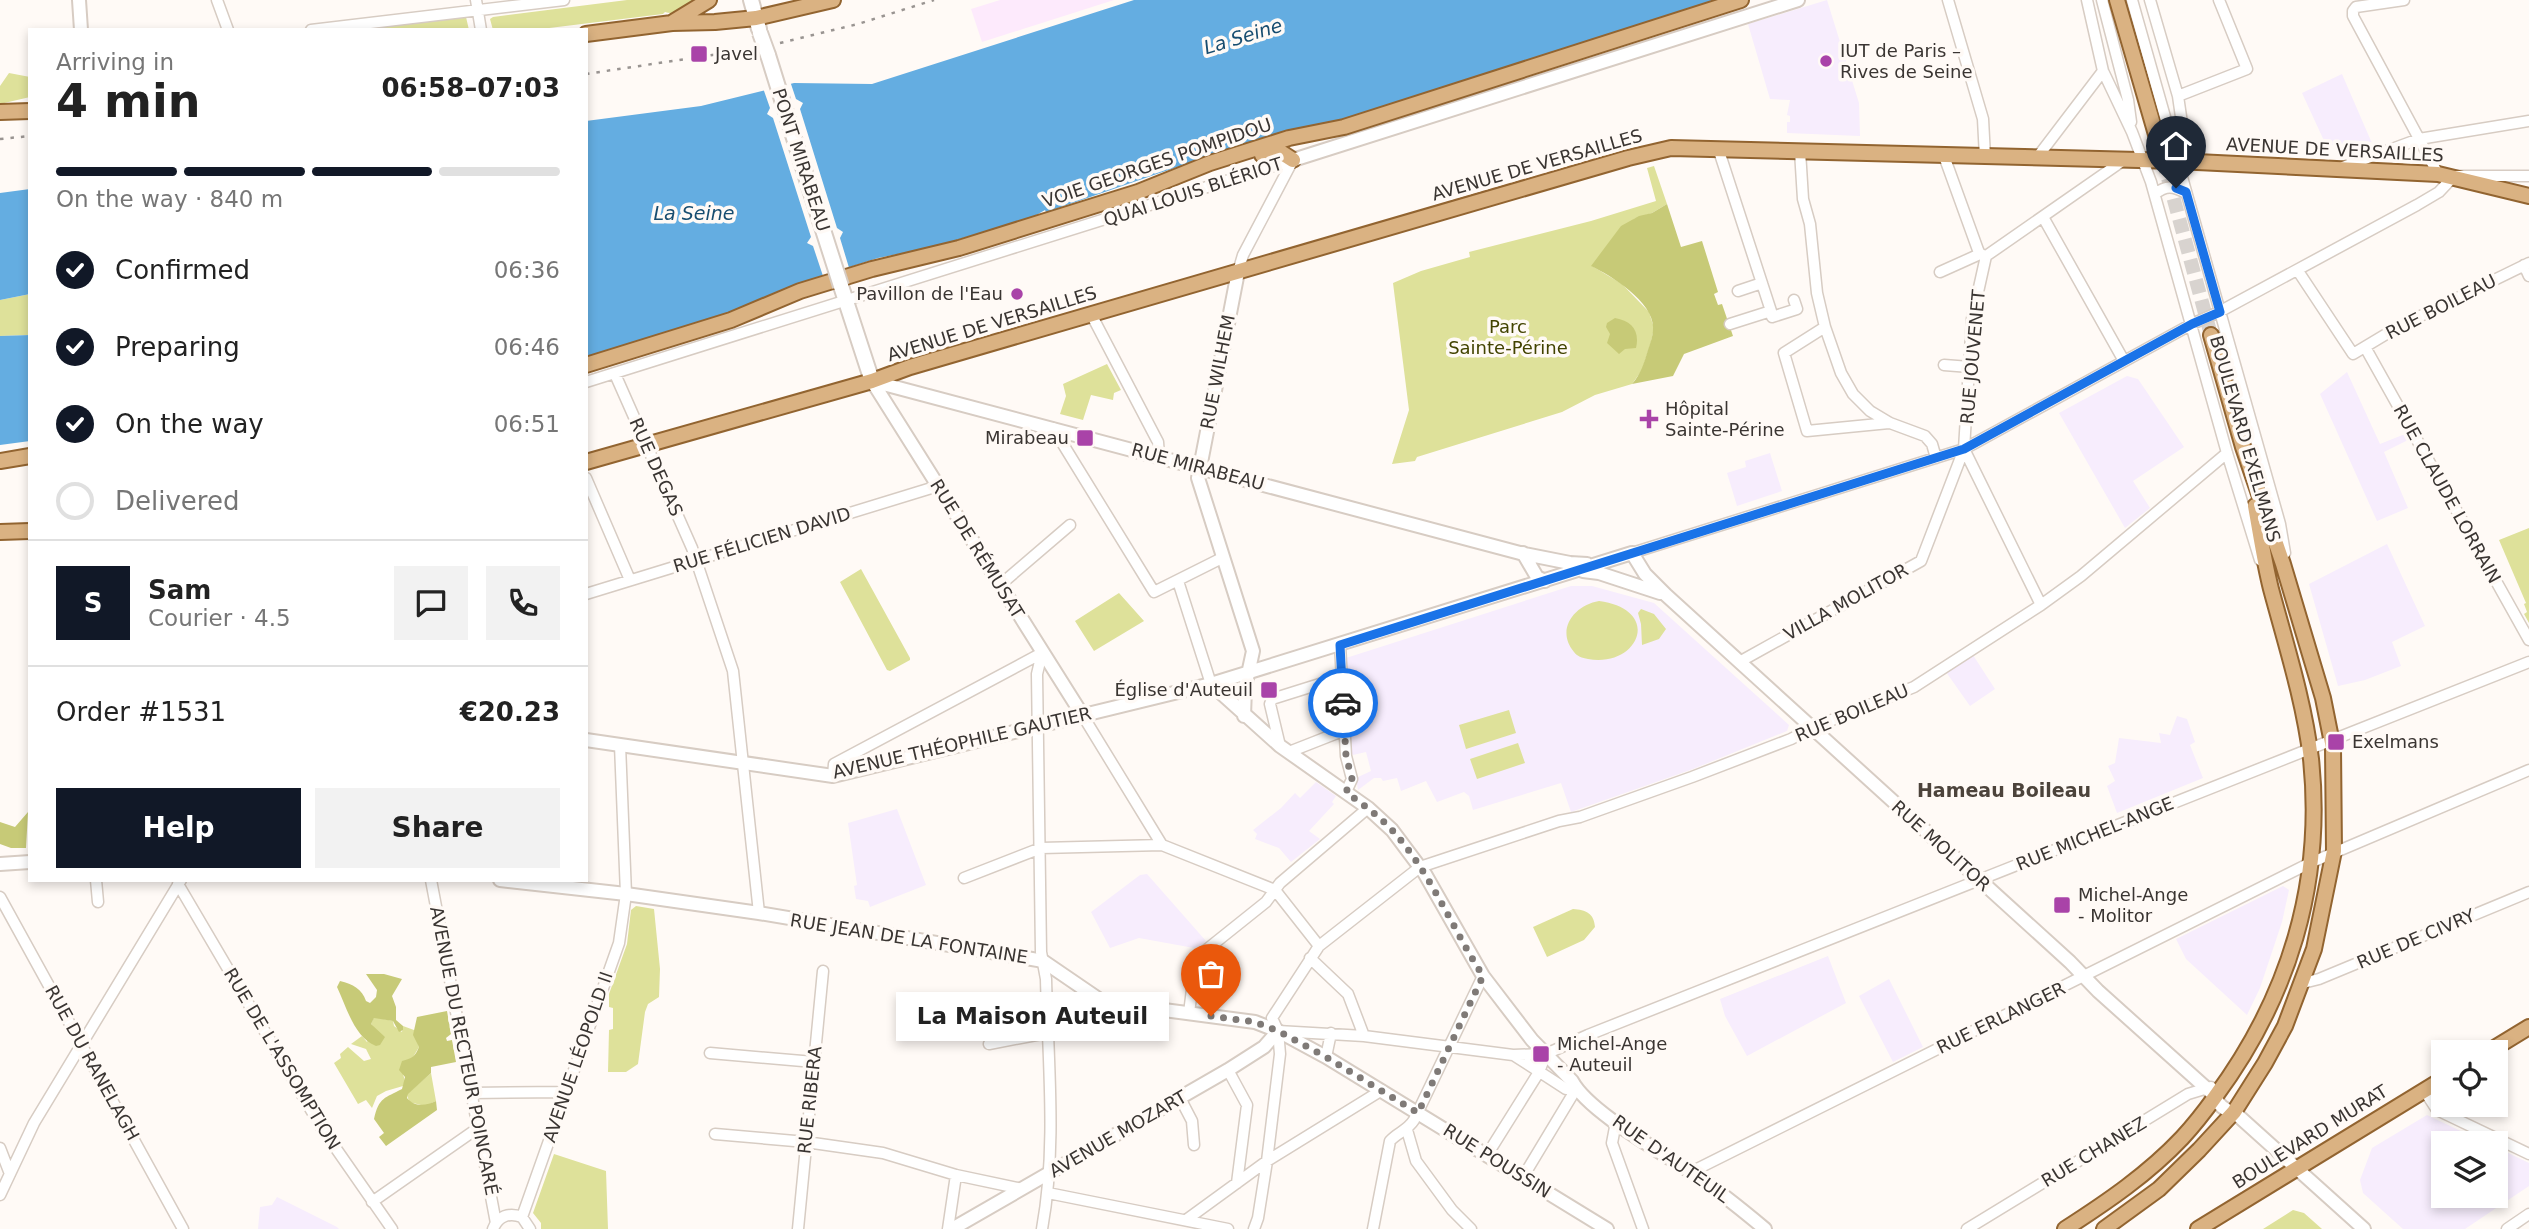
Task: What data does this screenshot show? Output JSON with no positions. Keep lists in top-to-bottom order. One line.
{"streets":{"main road":["AVENUE DE VERSAILLES","PONT MIRABEAU","VOIE GEORGES POMPIDOU","BOULEVARD EXELMANS","BOULEVARD MURAT"],"street":["QUAI LOUIS BLÉRIOT","RUE BOILEAU","RUE JOUVENET","RUE WILHEM","RUE DEGAS","RUE MIRABEAU","RUE CLAUDE LORRAIN","RUE FÉLICIEN DAVID","RUE DE RÉMUSAT","VILLA MOLITOR","AVENUE THÉOPHILE GAUTIER","RUE MICHEL-ANGE","RUE MOLITOR","RUE JEAN DE LA FONTAINE","RUE DE CIVRY","RUE ERLANGER","AVENUE DU RECTEUR POINCARÉ","AVENUE LÉOPOLD II","RUE DE L'ASSOMPTION","RUE DU RANELAGH","RUE RIBERA","AVENUE MOZART","RUE CHANEZ","RUE D'AUTEUIL","RUE POUSSIN"]},"crossings":[["AVENUE DE VERSAILLES","PONT MIRABEAU"],["AVENUE DE VERSAILLES","RUE WILHEM"],["AVENUE DE VERSAILLES","BOULEVARD EXELMANS"],["AVENUE DE VERSAILLES","RUE DEGAS"],["AVENUE DE VERSAILLES","RUE MIRABEAU"],["AVENUE DE VERSAILLES","RUE DE RÉMUSAT"],["PONT MIRABEAU","QUAI LOUIS BLÉRIOT"],["PONT MIRABEAU","RUE MIRABEAU"],["PONT MIRABEAU","RUE DE RÉMUSAT"],["QUAI LOUIS BLÉRIOT","RUE WILHEM"],["QUAI LOUIS BLÉRIOT","RUE DEGAS"],["RUE BOILEAU","RUE JOUVENET"],["RUE BOILEAU","BOULEVARD EXELMANS"],["RUE BOILEAU","RUE CLAUDE LORRAIN"],["RUE BOILEAU","RUE MOLITOR"],["RUE BOILEAU","RUE D'AUTEUIL"],["RUE JOUVENET","VILLA MOLITOR"],["RUE WILHEM","RUE MIRABEAU"],["RUE WILHEM","AVENUE THÉOPHILE GAUTIER"],["BOULEVARD EXELMANS","RUE MICHEL-ANGE"],["BOULEVARD EXELMANS","RUE MOLITOR"],["BOULEVARD EXELMANS","RUE DE CIVRY"],["BOULEVARD EXELMANS","RUE ERLANGER"],["BOULEVARD EXELMANS","RUE CHANEZ"],["RUE DEGAS","RUE FÉLICIEN DAVID"],["RUE DEGAS","AVENUE THÉOPHILE GAUTIER"],["RUE DEGAS","RUE JEAN DE LA FONTAINE"],["RUE MIRABEAU","RUE DE RÉMUSAT"],["RUE MIRABEAU","AVENUE THÉOPHILE GAUTIER"],["RUE FÉLICIEN DAVID","RUE DE RÉMUSAT"],["RUE DE RÉMUSAT","AVENUE THÉOPHILE GAUTIER"],["VILLA MOLITOR","RUE MOLITOR"],["AVENUE THÉOPHILE GAUTIER","RUE MOLITOR"],["AVENUE THÉOPHILE GAUTIER","AVENUE LÉOPOLD II"],["AVENUE THÉOPHILE GAUTIER","RUE D'AUTEUIL"],["RUE MICHEL-ANGE","RUE MOLITOR"],["RUE MICHEL-ANGE","RUE JEAN DE LA FONTAINE"],["RUE MICHEL-ANGE","RUE D'AUTEUIL"],["RUE MOLITOR","RUE ERLANGER"],["RUE MOLITOR","BOULEVARD MURAT"],["RUE MOLITOR","RUE CHANEZ"],["RUE JEAN DE LA FONTAINE","AVENUE LÉOPOLD II"],["RUE JEAN DE LA FONTAINE","AVENUE MOZART"],["RUE JEAN DE LA FONTAINE","RUE D'AUTEUIL"],["RUE JEAN DE LA FONTAINE","RUE POUSSIN"],["RUE ERLANGER","RUE D'AUTEUIL"],["AVENUE MOZART","RUE POUSSIN"]],"districts":["Hameau Boileau"],"water":["La Seine"],"parks":["Parc Sainte-Périne"],"places":{"transit":["Javel","Mirabeau","Église d'Auteuil","Exelmans","Michel-Ange - Molitor","Michel-Ange - Auteuil"],"other":["IUT de Paris – Rives de Seine","Pavillon de l'Eau","La Maison Auteuil"],"health":["Hôpital Sainte-Périne"]},"page":{"heading":["4 min","Arriving in","06:58–07:03"],"panel":["Sam","Courier · 4.5","Order #1531","€20.23"],"bar":"On the way · 840 m","list":[["Confirmed","06:36"],["Preparing","06:46"],["On the way","06:51"],"Delivered"],"round":"S","buttons":["Help","Share"],"bubble":"La Maison Auteuil"}}
